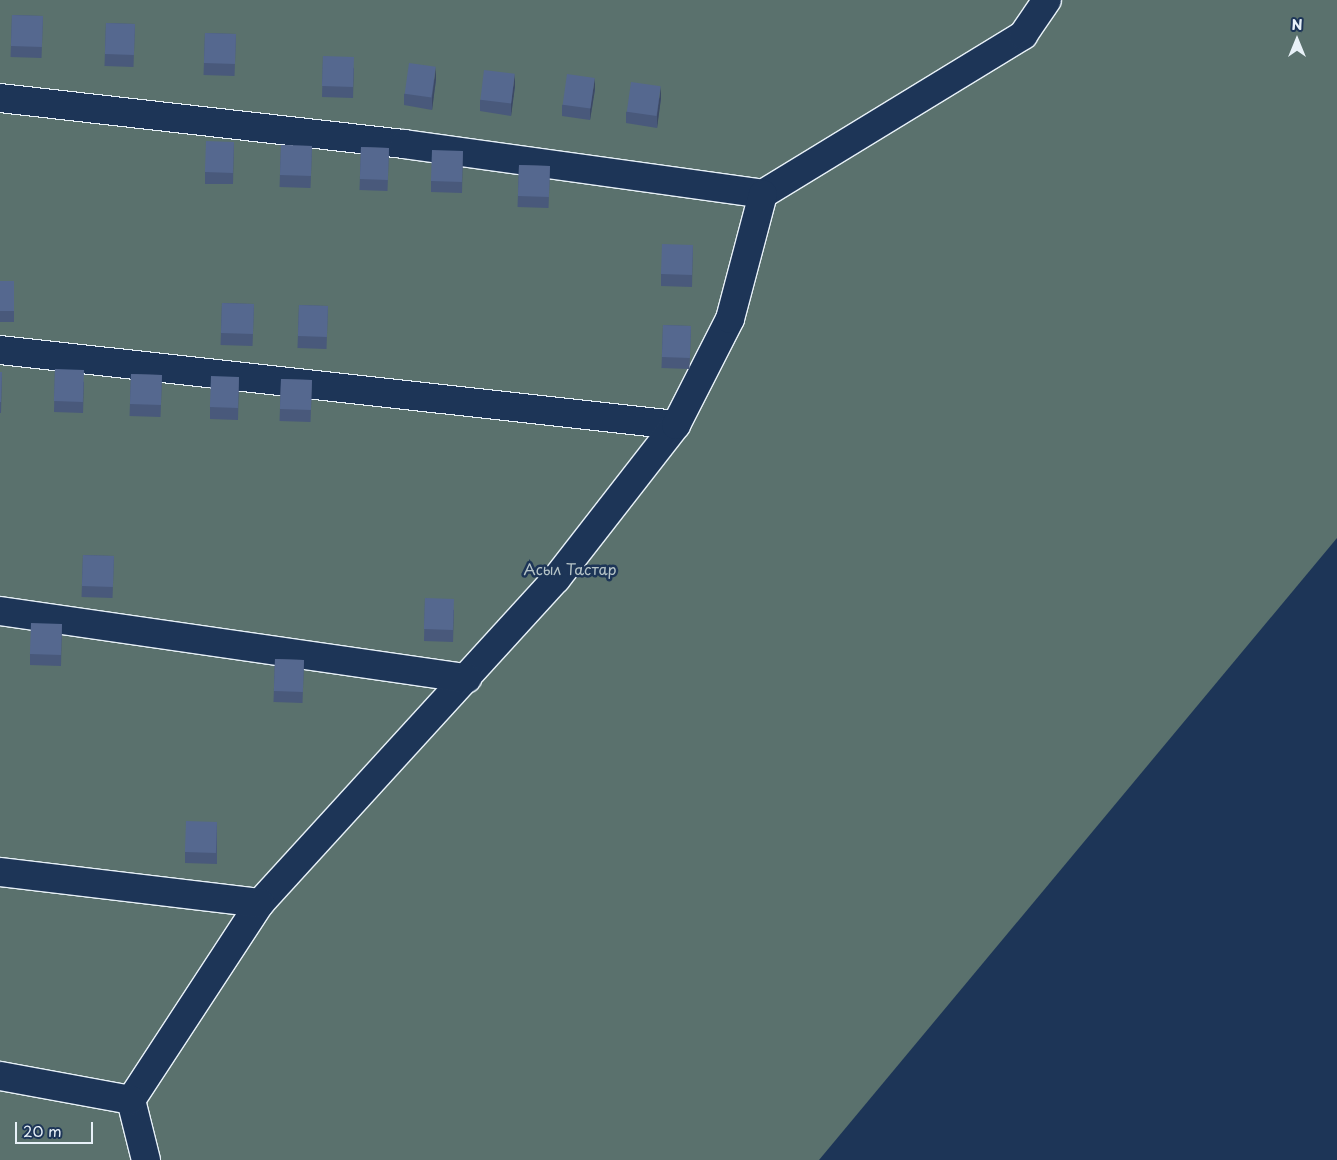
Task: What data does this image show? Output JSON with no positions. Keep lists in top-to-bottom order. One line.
{"parks":["Асыл Тастар"],"scale_bar":"20 m","north":"top"}
